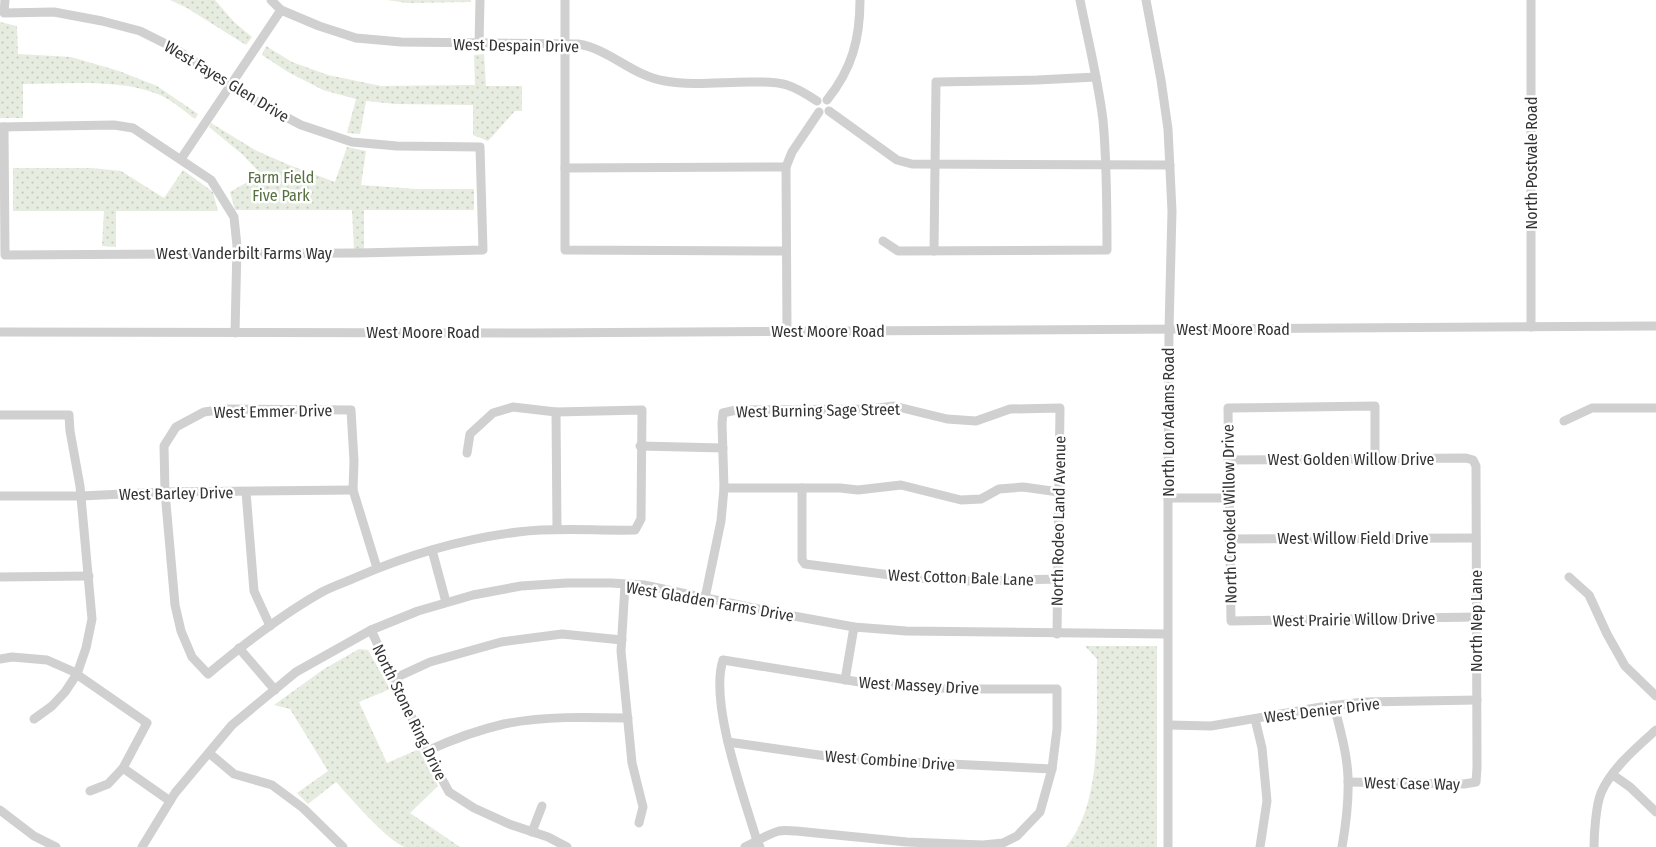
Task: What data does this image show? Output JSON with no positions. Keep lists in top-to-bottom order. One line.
{"streets":{"street":["West Despain Drive","West Fayes Glen Drive","North Postvale Road","West Vanderbilt Farms Way","West Moore Road","West Burning Sage Street","West Emmer Drive","North Lon Adams Road","West Golden Willow Drive","West Barley Drive","North Crooked Willow Drive","North Rodeo Land Avenue","West Willow Field Drive","West Cotton Bale Lane","West Gladden Farms Drive","West Prairie Willow Drive","North Nep Lane","West Massey Drive","West Denier Drive","North Stone Ring Drive","West Combine Drive","West Case Way"]},"crossings":[["West Fayes Glen Drive","West Vanderbilt Farms Way"],["North Postvale Road","West Moore Road"],["West Moore Road","North Lon Adams Road"],["West Burning Sage Street","North Rodeo Land Avenue"],["West Emmer Drive","West Barley Drive"],["North Lon Adams Road","West Gladden Farms Drive"],["North Lon Adams Road","West Denier Drive"],["West Golden Willow Drive","North Crooked Willow Drive"],["West Golden Willow Drive","North Nep Lane"],["North Crooked Willow Drive","West Willow Field Drive"],["North Crooked Willow Drive","West Prairie Willow Drive"],["North Rodeo Land Avenue","West Cotton Bale Lane"],["North Rodeo Land Avenue","West Gladden Farms Drive"],["West Willow Field Drive","North Nep Lane"],["West Gladden Farms Drive","North Stone Ring Drive"],["West Prairie Willow Drive","North Nep Lane"],["North Nep Lane","West Denier Drive"],["North Nep Lane","West Case Way"],["West Massey Drive","West Combine Drive"]],"parks":["Farm Field Five Park"]}
